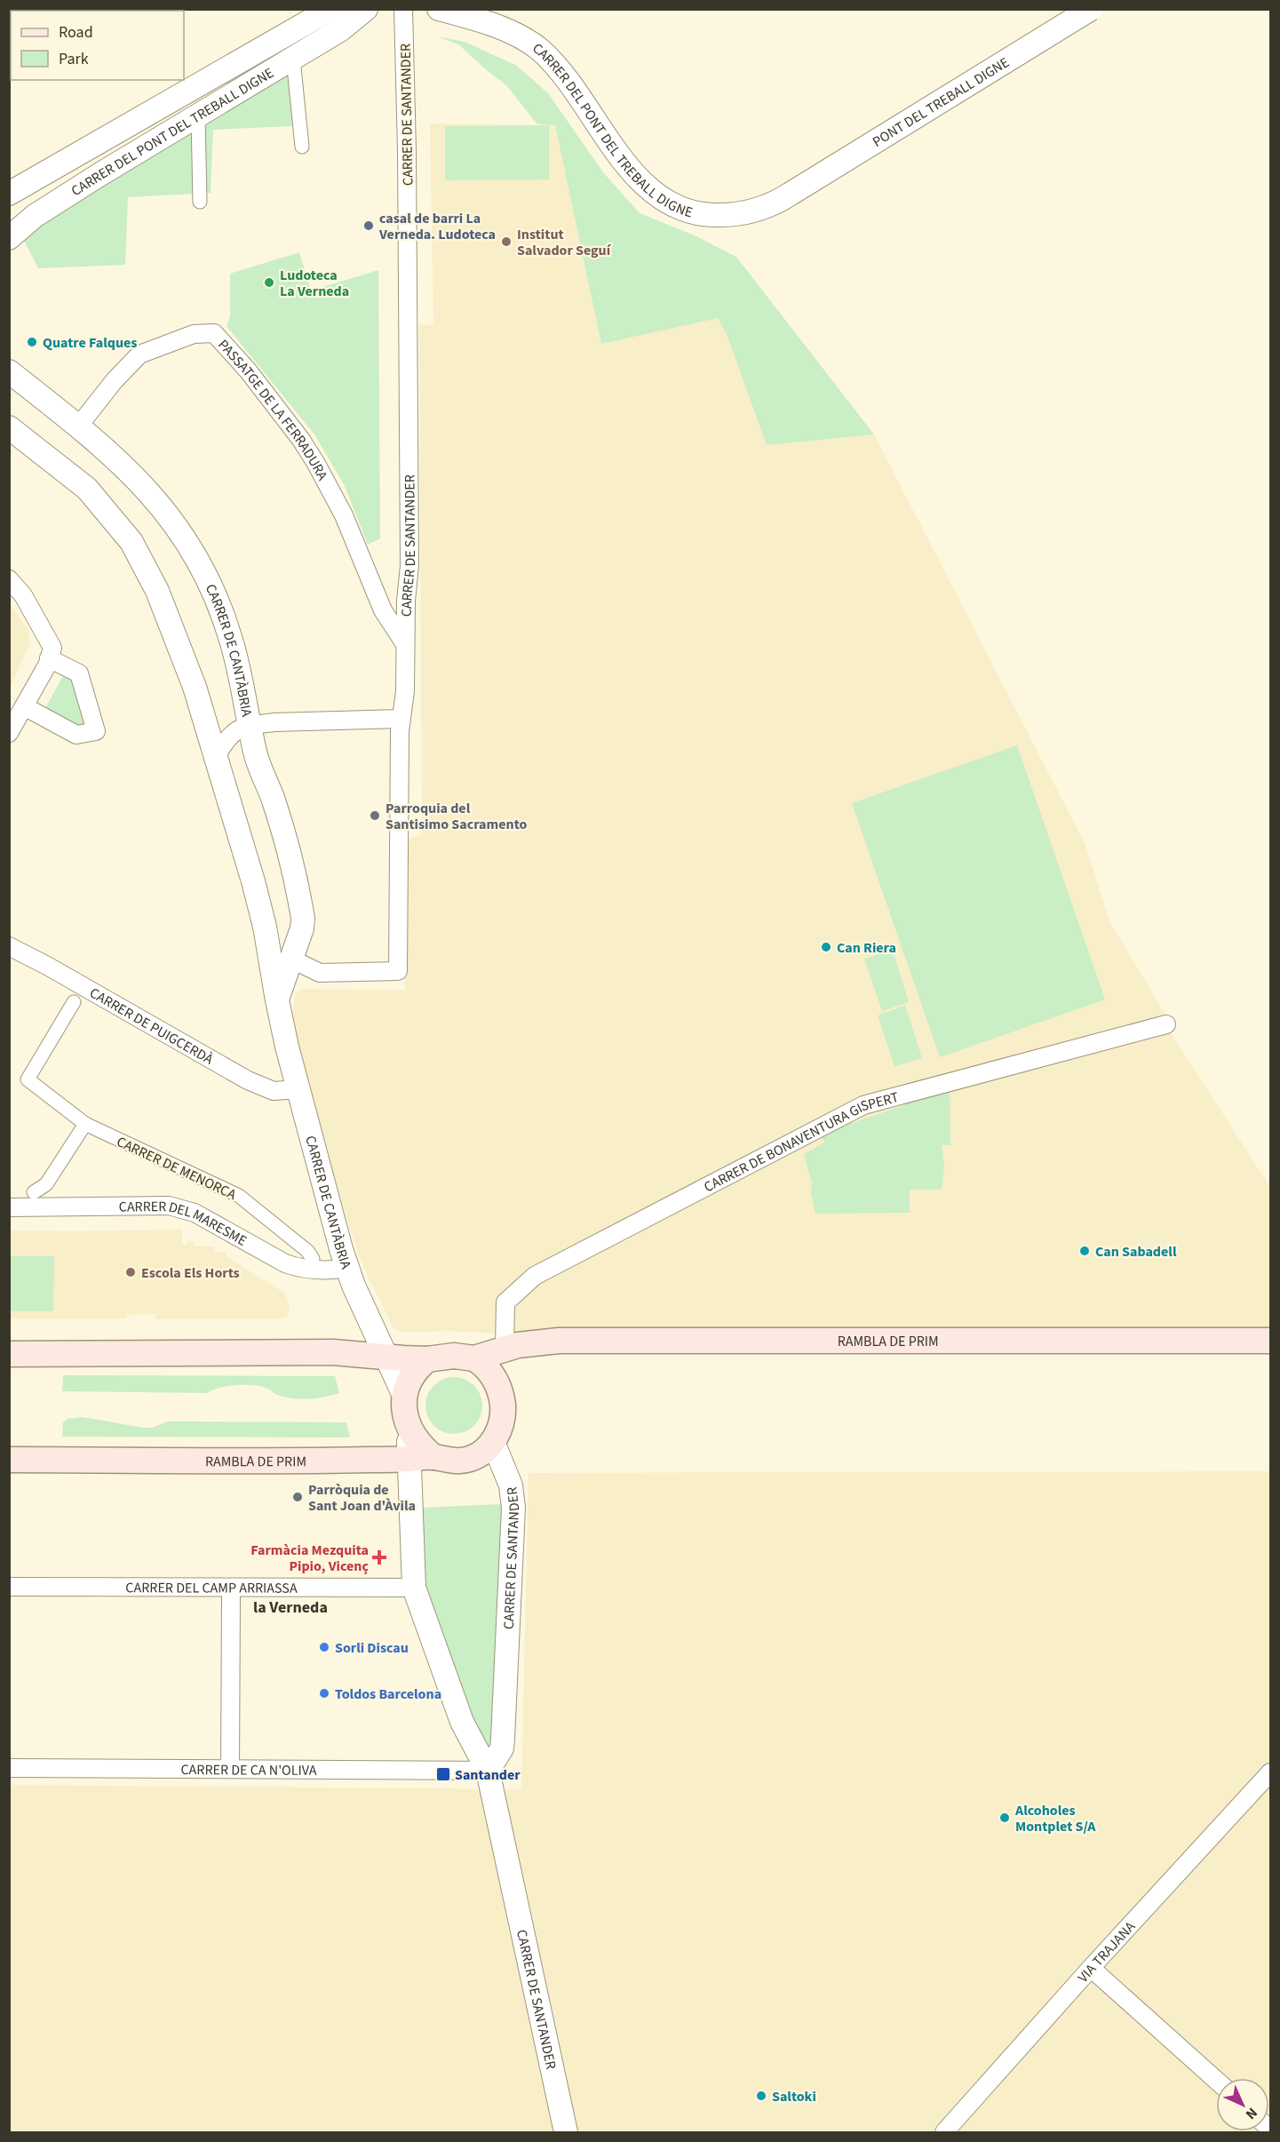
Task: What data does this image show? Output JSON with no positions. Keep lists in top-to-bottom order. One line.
{"streets":{"main road":["RAMBLA DE PRIM"],"street":["PONT DEL TREBALL DIGNE","CARRER DE SANTANDER","CARRER DEL PONT DEL TREBALL DIGNE","PASSATGE DE LA FERRADURA","CARRER DE CANTÀBRIA","CARRER DE PUIGCERDÀ","CARRER DE BONAVENTURA GISPERT","CARRER DE MENORCA","CARRER DEL MARESME","CARRER DEL CAMP ARRIASSA","CARRER DE CA N'OLIVA","VIA TRAJANA"]},"crossings":[["PONT DEL TREBALL DIGNE","CARRER DEL PONT DEL TREBALL DIGNE"],["CARRER DE SANTANDER","PASSATGE DE LA FERRADURA"],["CARRER DE SANTANDER","CARRER DE CANTÀBRIA"],["CARRER DE SANTANDER","RAMBLA DE PRIM"],["CARRER DE SANTANDER","CARRER DEL CAMP ARRIASSA"],["CARRER DE SANTANDER","CARRER DE CA N'OLIVA"],["PASSATGE DE LA FERRADURA","CARRER DE CANTÀBRIA"],["CARRER DE CANTÀBRIA","CARRER DE PUIGCERDÀ"],["CARRER DE CANTÀBRIA","CARRER DEL MARESME"],["CARRER DE CANTÀBRIA","RAMBLA DE PRIM"],["CARRER DE BONAVENTURA GISPERT","RAMBLA DE PRIM"]],"districts":["la Verneda"],"places":{"other":["casal de barri La Verneda. Ludoteca","Institut Salvador Seguí","Ludoteca La Verneda","Quatre Falques","Parroquia del Santisimo Sacramento","Can Riera","Can Sabadell","Escola Els Horts","Parròquia de Sant Joan d'Àvila","Sorli Discau","Toldos Barcelona","Alcoholes Montplet S/A","Saltoki"],"health":["Farmàcia Mezquita Pipio, Vicenç"],"transit":["Santander"]},"legend":["Road","Park"],"north":"bottom right"}
